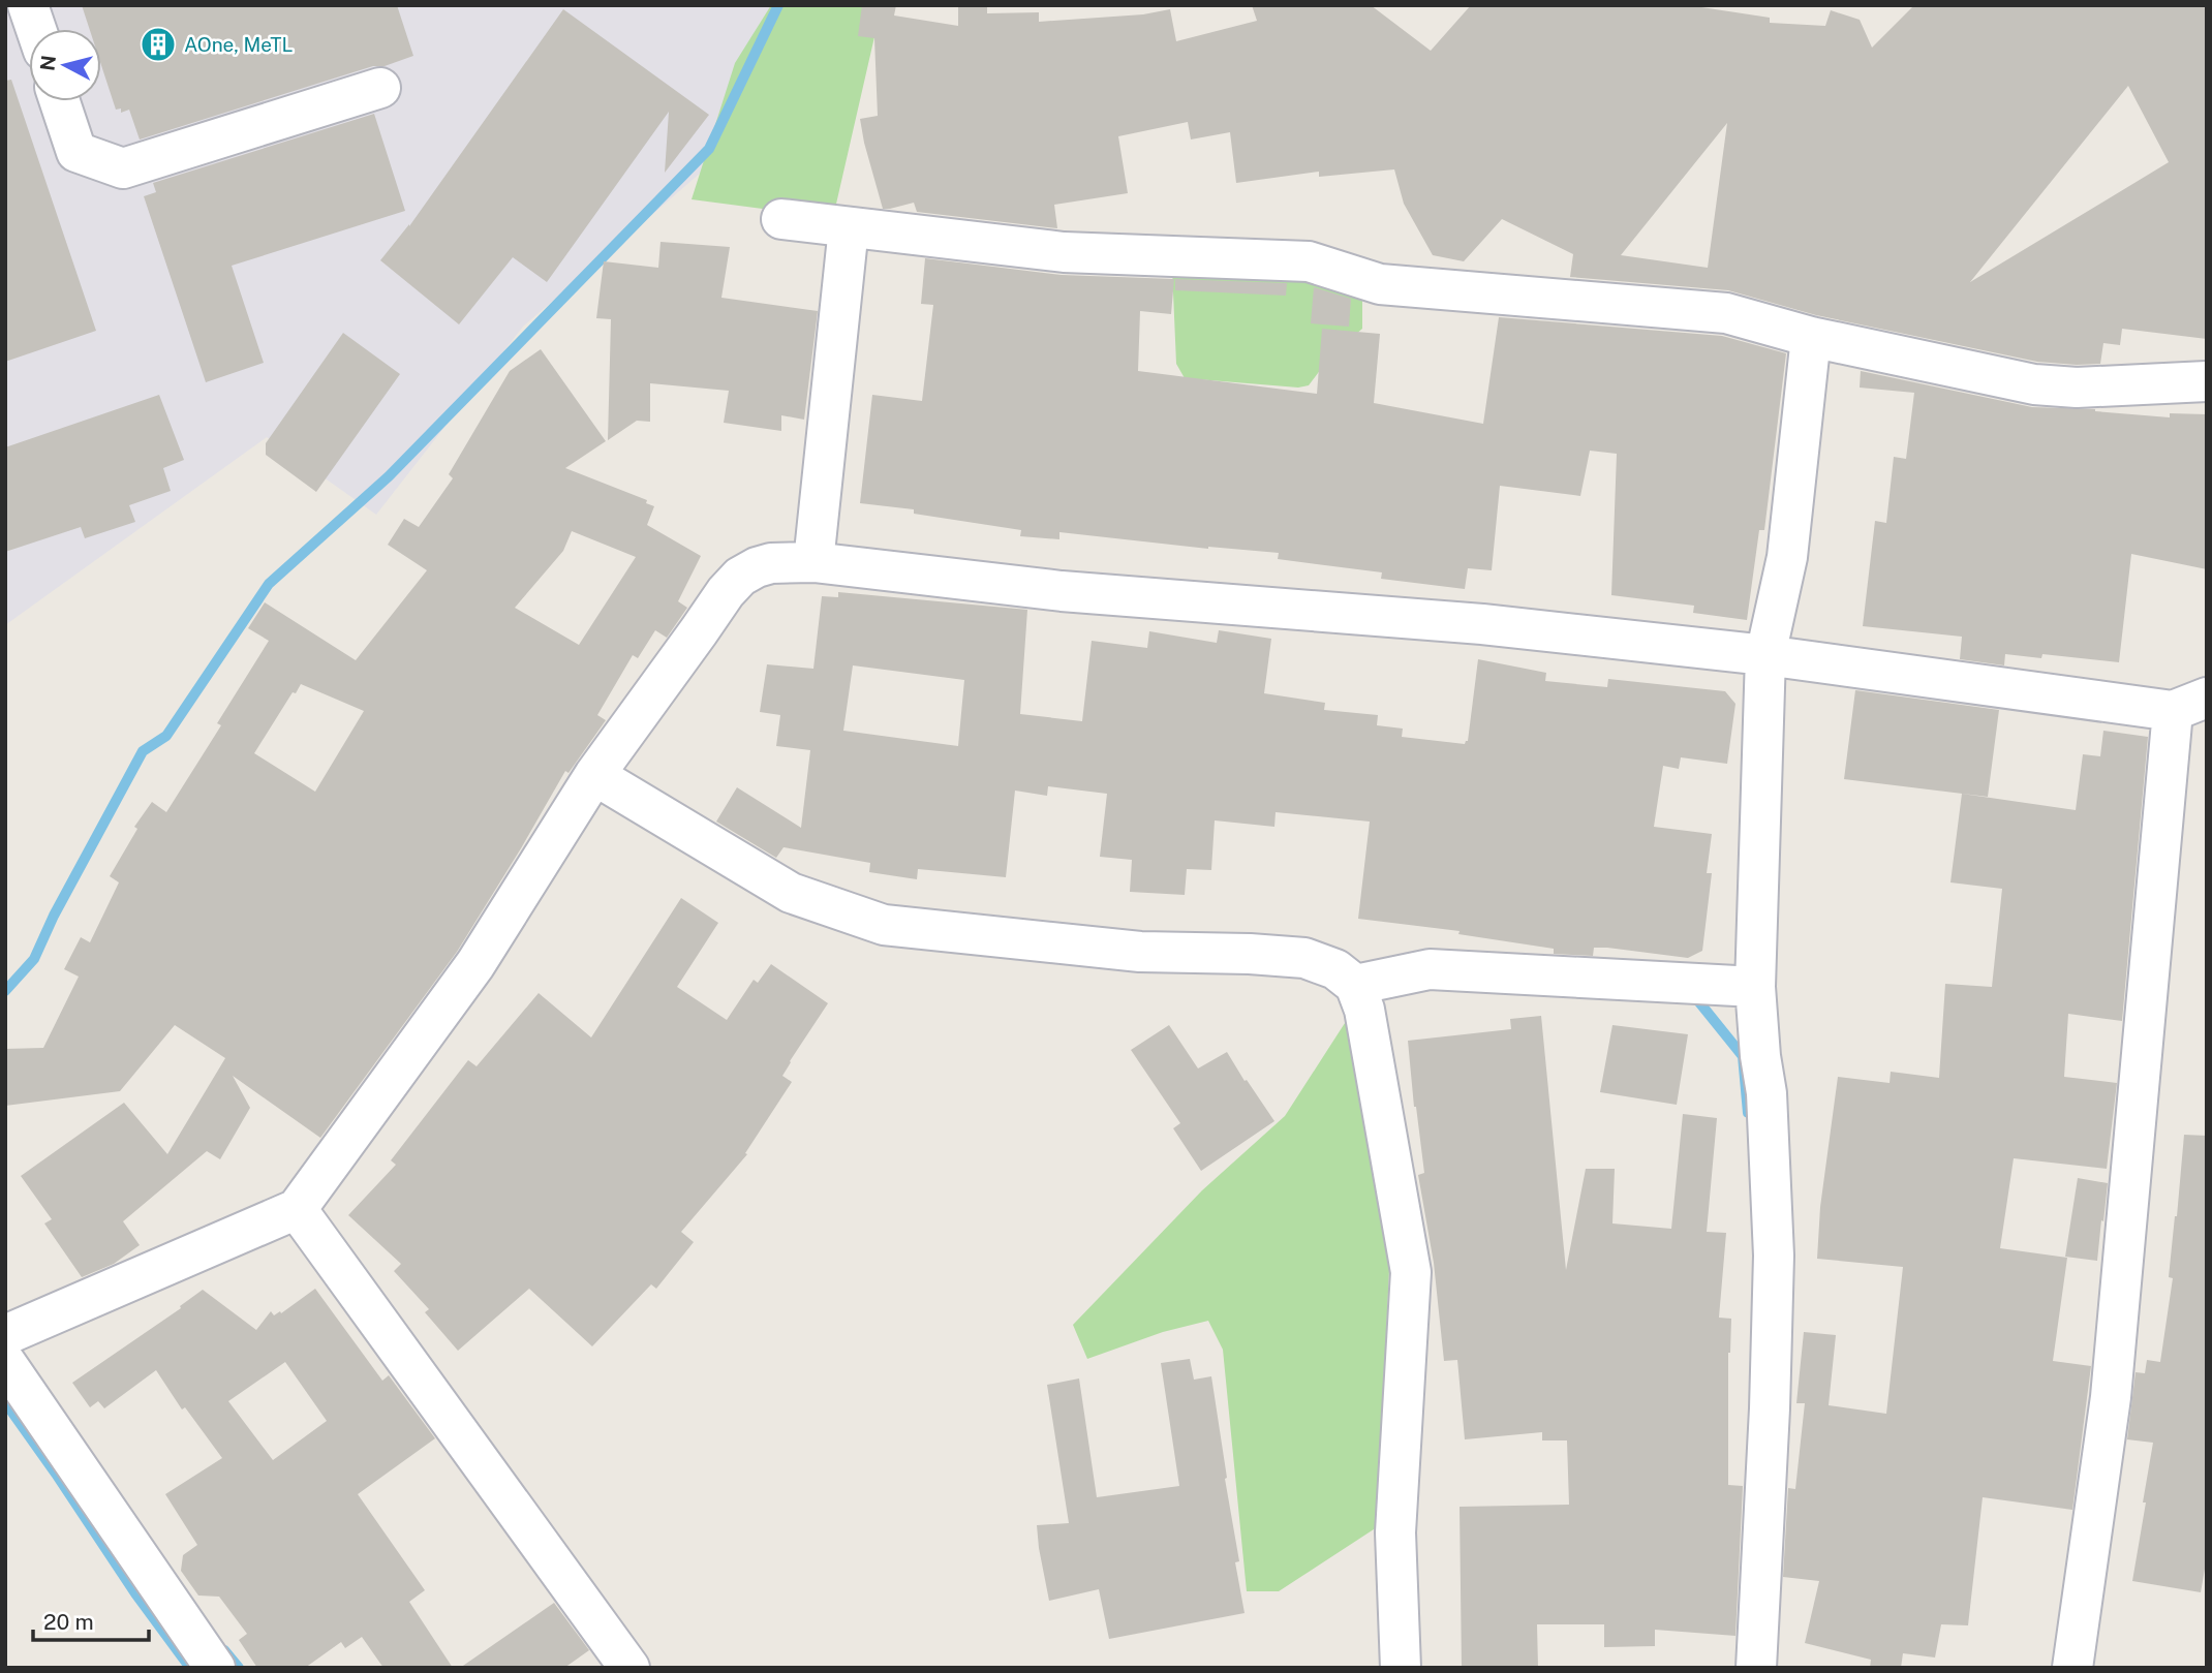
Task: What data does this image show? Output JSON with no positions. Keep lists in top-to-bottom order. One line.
{"places":{"building":["AOne, MeTL"]},"scale_bar":"20 m","north":"left"}
